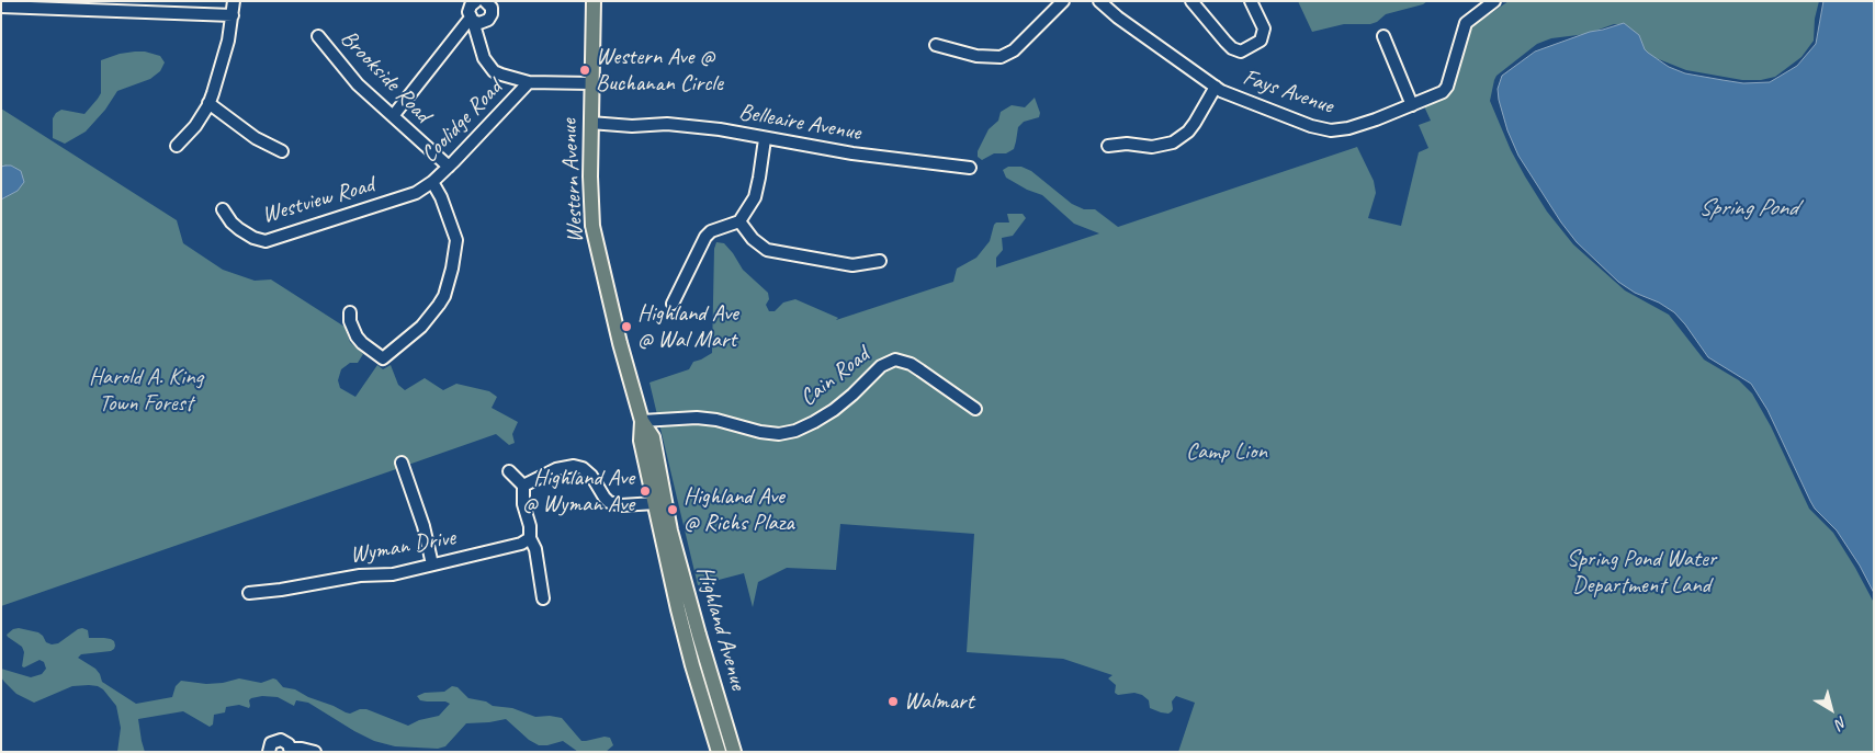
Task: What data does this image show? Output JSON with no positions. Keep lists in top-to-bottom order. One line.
{"streets":{"main road":["Western Avenue","Highland Avenue"],"street":["Brookside Road","Fays Avenue","Coolidge Road","Belleaire Avenue","Westview Road","Cain Road","Wyman Drive"]},"crossings":[["Brookside Road","Coolidge Road"],["Coolidge Road","Westview Road"],["Belleaire Avenue","Western Avenue"],["Western Avenue","Highland Avenue"],["Cain Road","Highland Avenue"]],"water":["Spring Pond"],"parks":["Harold A. King Town Forest","Camp Lion","Spring Pond Water Department Land"],"places":["Western Ave @ Buchanan Circle","Highland Ave @ Wal Mart","Highland Ave @ Wyman Ave","Highland Ave @ Richs Plaza","Walmart"],"north":"bottom right"}
